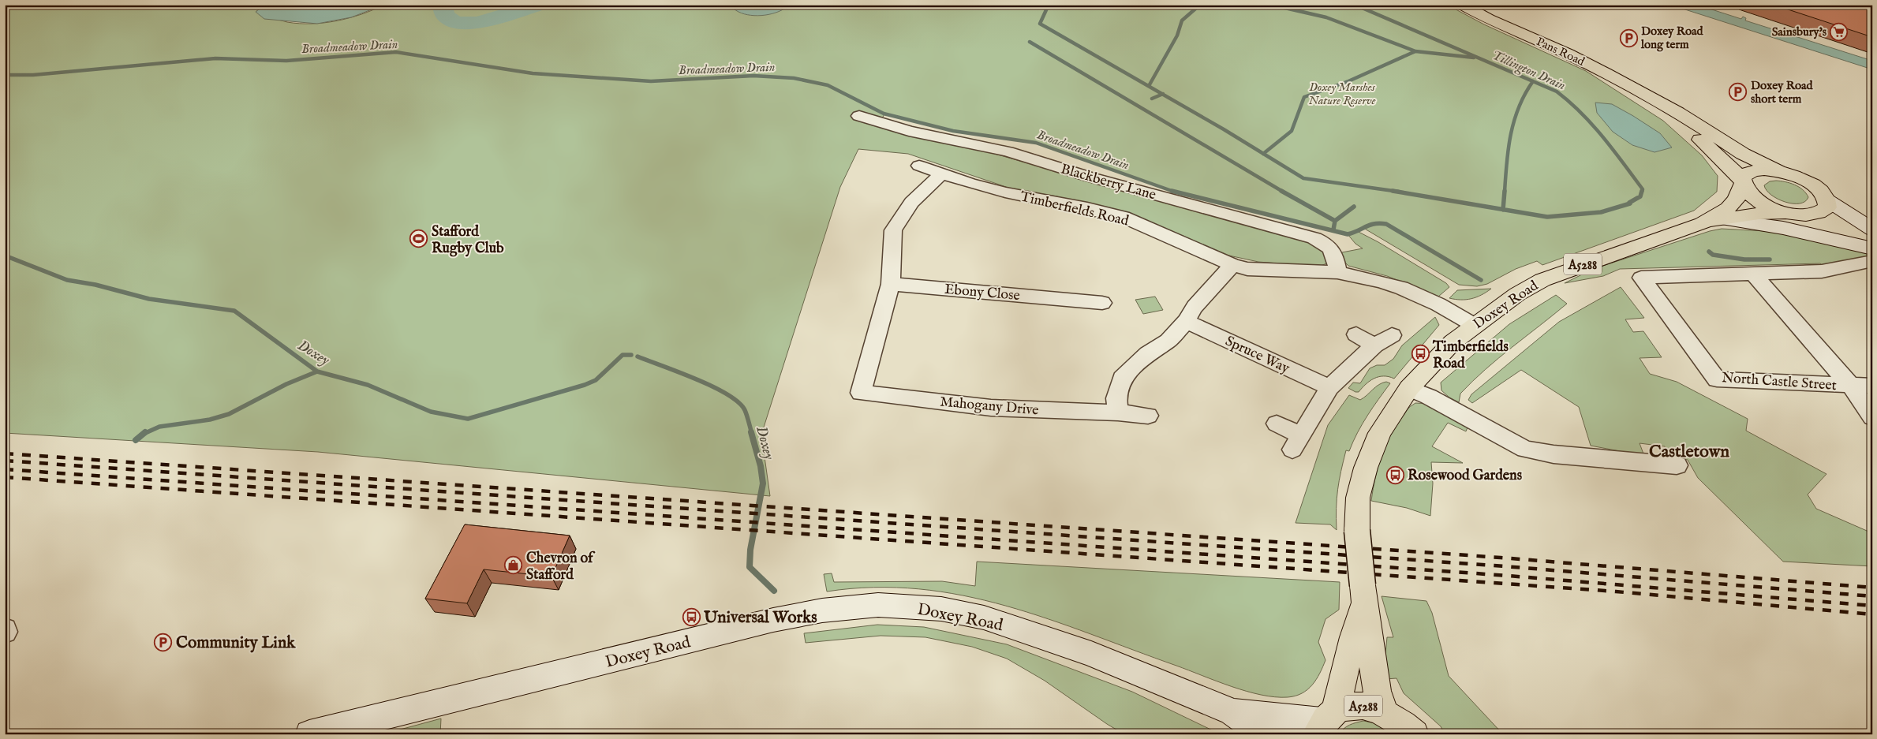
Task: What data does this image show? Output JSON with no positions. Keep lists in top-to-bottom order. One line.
{"streets":{"main road":["Pans Road","A5288","Doxey Road"],"street":["Blackberry Lane","Timberfields Road","Ebony Close","Spruce Way","North Castle Street","Mahogany Drive"]},"crossings":[["Pans Road","A5288"],["Pans Road","Doxey Road"],["Blackberry Lane","Timberfields Road"],["Timberfields Road","Doxey Road"],["Timberfields Road","Mahogany Drive"],["A5288","Doxey Road"],["Ebony Close","Mahogany Drive"]],"districts":["Castletown"],"water":["Broadmeadow Drain","Tillington Drain","Doxey"],"parks":["Doxey Marshes Nature Reserve"],"places":{"supermarket":["Sainsbury's"],"parking":["Doxey Road long term","Doxey Road short term","Community Link"],"sports":["Stafford Rugby Club"],"bus stop":["Timberfields Road","Rosewood Gardens","Universal Works"],"shop":["Chevron of Stafford"]}}
